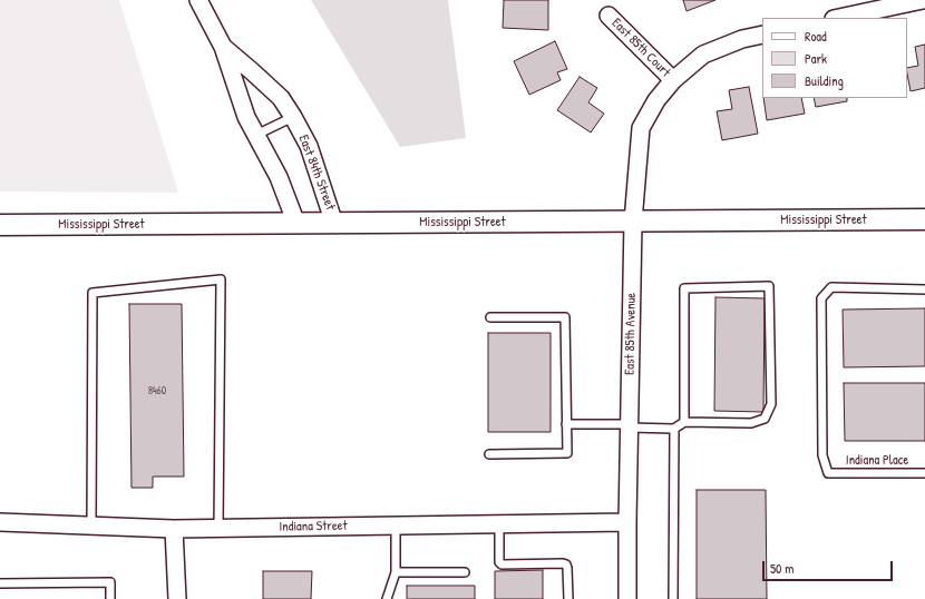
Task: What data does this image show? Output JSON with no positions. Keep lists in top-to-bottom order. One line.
{"streets":{"street":["East 85th Court","East 84th Street","Mississippi Street","East 85th Avenue","Indiana Street"],"lane":["Indiana Place"]},"crossings":[["East 85th Court","East 85th Avenue"],["East 84th Street","Mississippi Street"],["Mississippi Street","East 85th Avenue"],["East 85th Avenue","Indiana Street"]],"house_numbers":["8460"],"legend":["Road","Park","Building"],"scale_bar":"50 m"}
